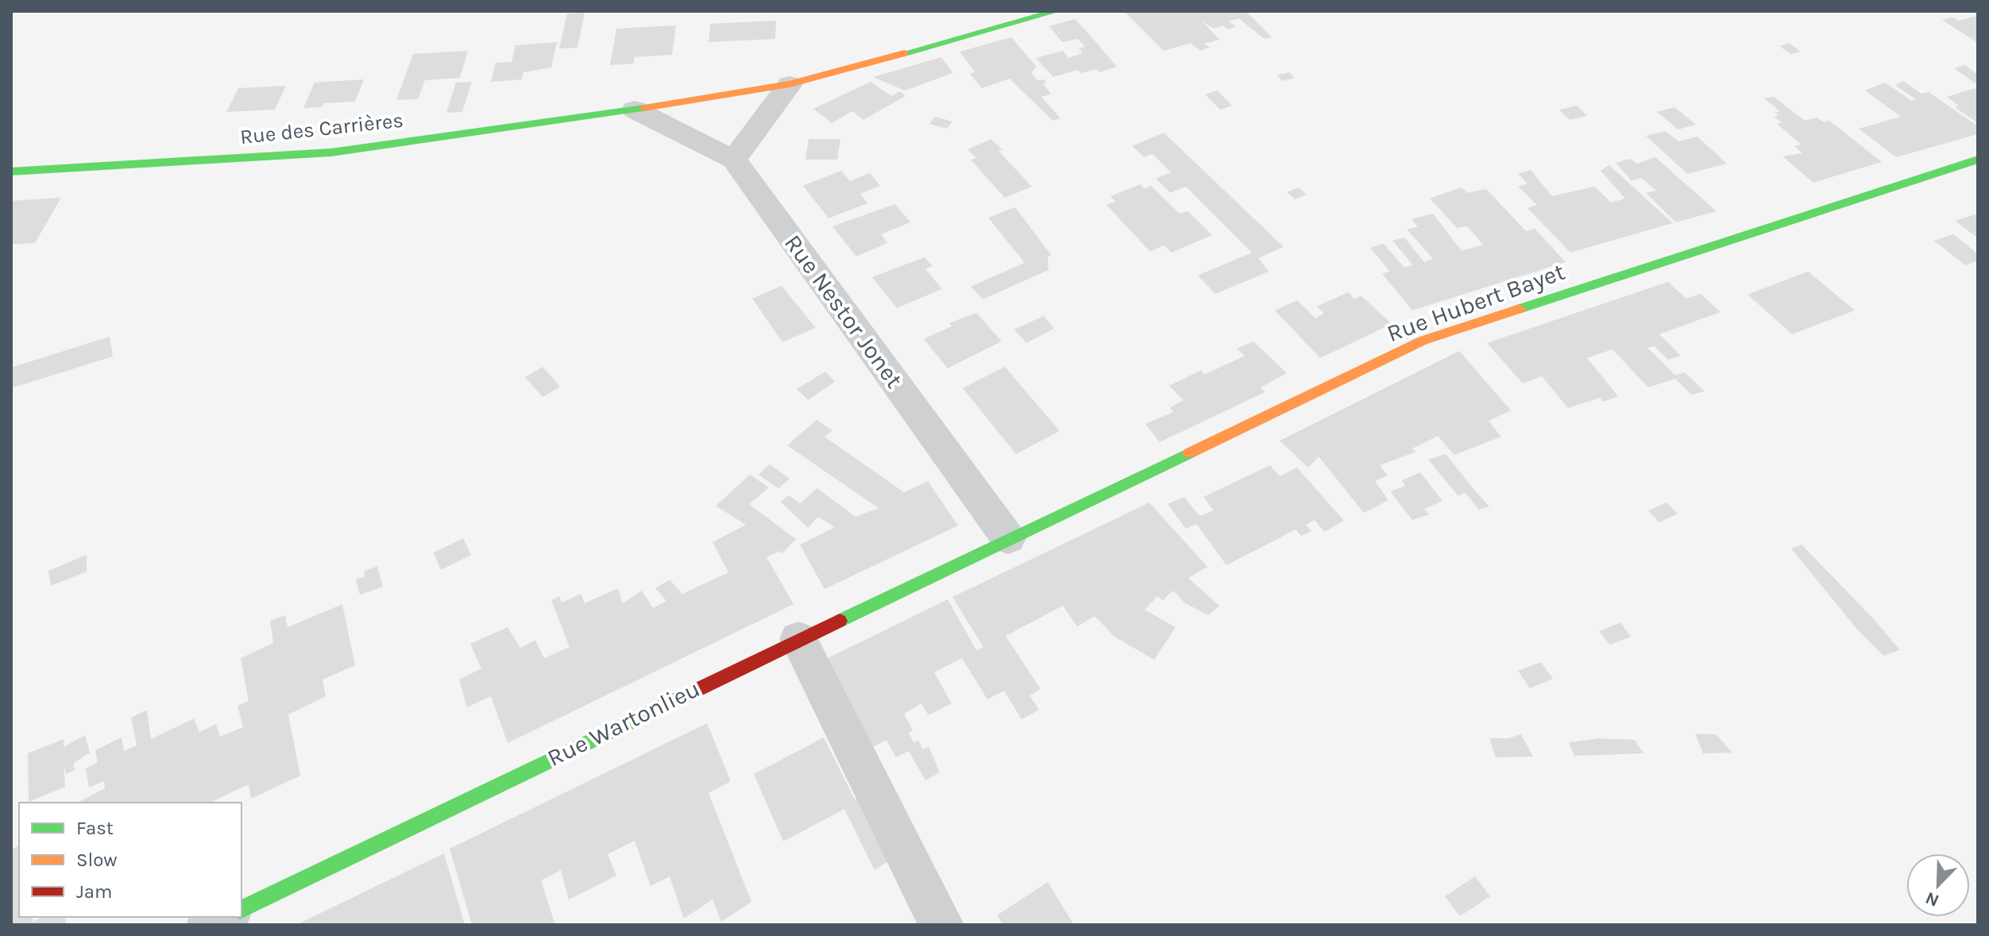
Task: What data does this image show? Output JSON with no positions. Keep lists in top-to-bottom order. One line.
{"streets":{"street":["Rue des Carrières","Rue Hubert Bayet","Rue Nestor Jonet","Rue Wartonlieu"]},"crossings":[["Rue Hubert Bayet","Rue Nestor Jonet"],["Rue Hubert Bayet","Rue Wartonlieu"],["Rue Nestor Jonet","Rue Wartonlieu"]],"legend":["Fast","Slow","Jam"],"north":"bottom left"}
